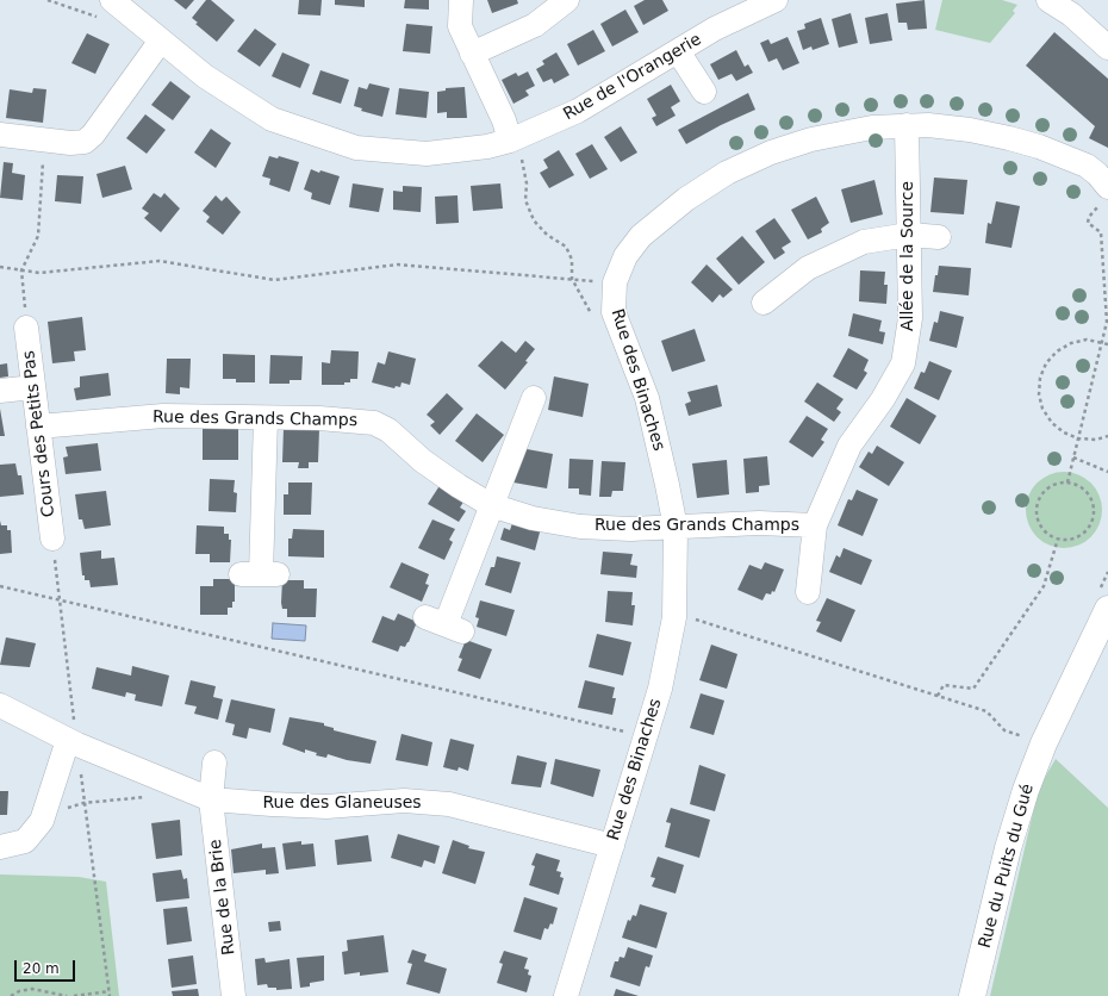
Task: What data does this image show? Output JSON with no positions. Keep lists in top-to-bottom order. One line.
{"streets":{"main road":["Rue du Puits du Gué"],"street":["Rue de l'Orangerie","Allée de la Source","Rue des Binaches","Rue des Grands Champs","Cours des Petits Pas","Rue des Glaneuses","Rue de la Brie"]},"crossings":[["Allée de la Source","Rue des Binaches"],["Allée de la Source","Rue des Grands Champs"],["Rue des Binaches","Rue des Grands Champs"],["Rue des Binaches","Rue des Glaneuses"],["Rue des Grands Champs","Cours des Petits Pas"],["Rue des Glaneuses","Rue de la Brie"]],"scale_bar":"20 m"}
